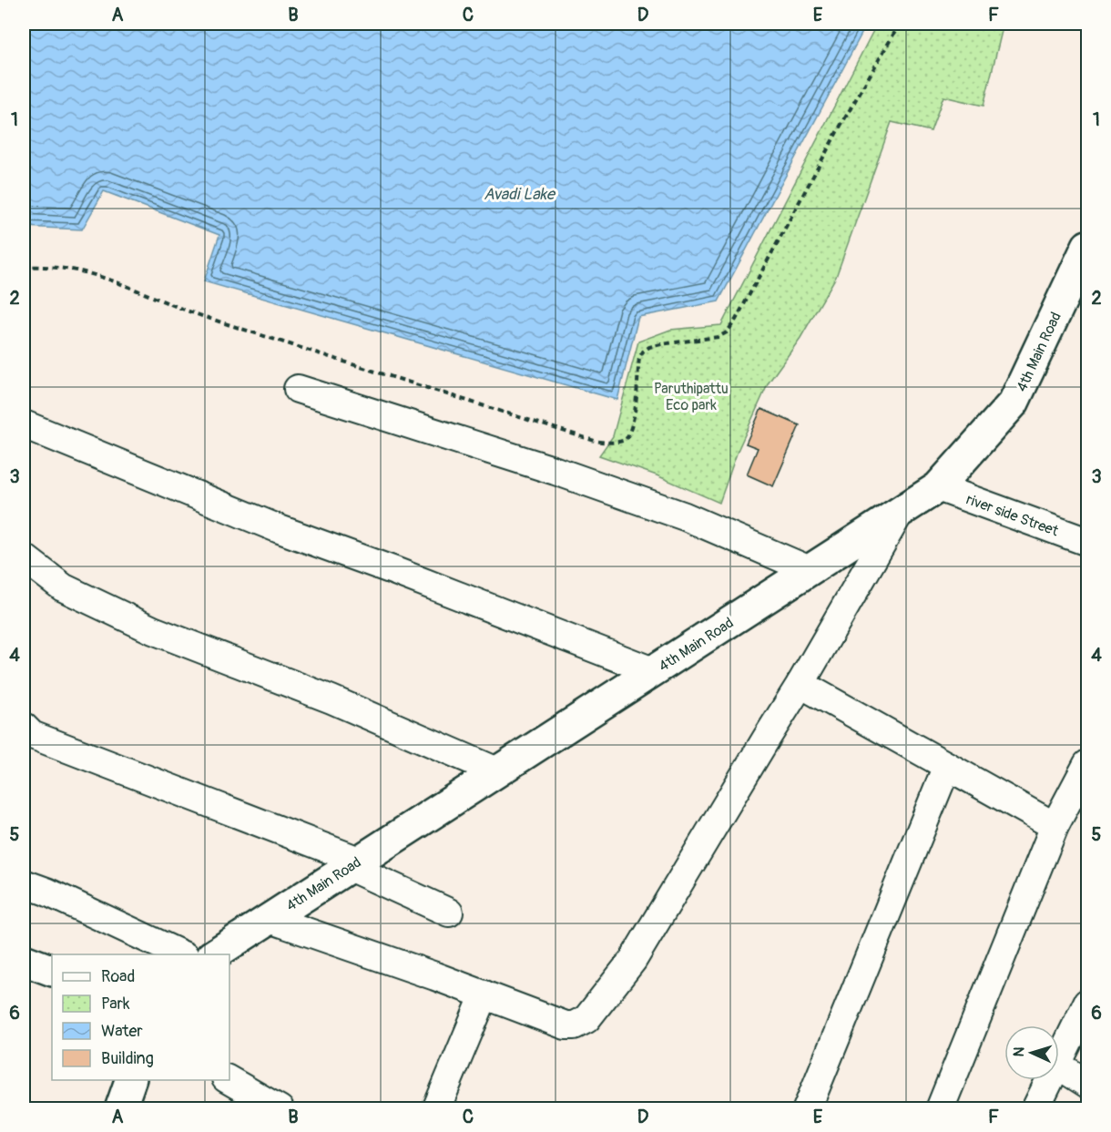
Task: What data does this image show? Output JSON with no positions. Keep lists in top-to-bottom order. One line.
{"streets":{"main road":["4th Main Road"],"street":["river side Street"]},"crossings":[["4th Main Road","river side Street"]],"water":["Avadi Lake"],"parks":["Paruthipattu Eco park"],"legend":["Road","Park","Water","Building"],"north":"left","grid":{"columns":["A","B","C","D","E","F"],"rows":["1","2","3","4","5","6"]}}
